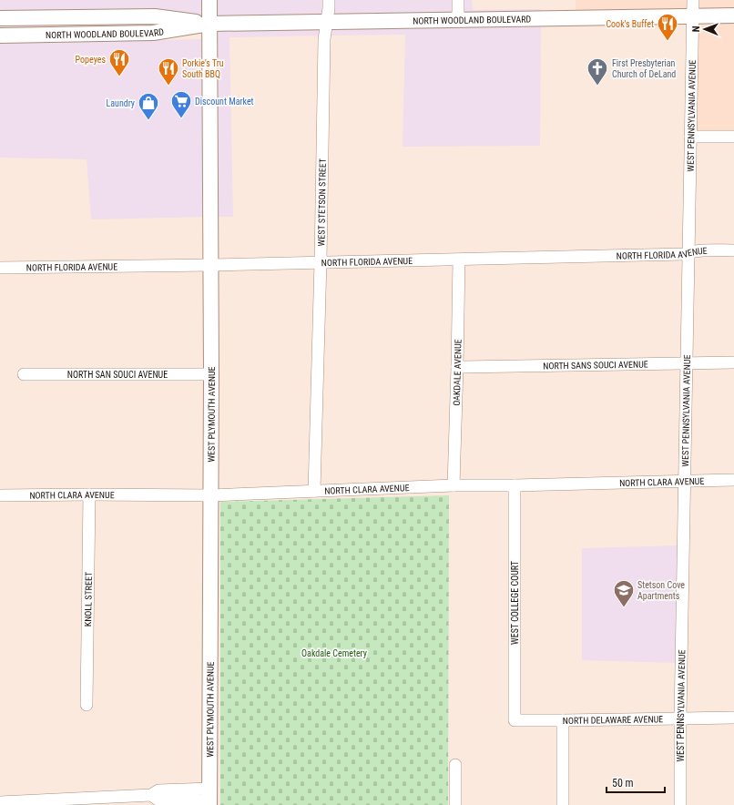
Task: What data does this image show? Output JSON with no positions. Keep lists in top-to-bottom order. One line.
{"streets":{"main road":["NORTH WOODLAND BOULEVARD","WEST PLYMOUTH AVENUE"],"street":["WEST PENNSYLVANIA AVENUE","WEST STETSON STREET","NORTH FLORIDA AVENUE","NORTH SANS SOUCI AVENUE","OAKDALE AVENUE","NORTH SAN SOUCI AVENUE","NORTH CLARA AVENUE","KNOLL STREET","WEST COLLEGE COURT","NORTH DELAWARE AVENUE"]},"crossings":[["NORTH WOODLAND BOULEVARD","WEST PENNSYLVANIA AVENUE"],["NORTH WOODLAND BOULEVARD","WEST STETSON STREET"],["NORTH WOODLAND BOULEVARD","WEST PLYMOUTH AVENUE"],["WEST PENNSYLVANIA AVENUE","NORTH FLORIDA AVENUE"],["WEST PENNSYLVANIA AVENUE","NORTH SANS SOUCI AVENUE"],["WEST PENNSYLVANIA AVENUE","NORTH CLARA AVENUE"],["WEST PENNSYLVANIA AVENUE","NORTH DELAWARE AVENUE"],["WEST STETSON STREET","NORTH FLORIDA AVENUE"],["WEST STETSON STREET","NORTH CLARA AVENUE"],["NORTH FLORIDA AVENUE","OAKDALE AVENUE"],["NORTH FLORIDA AVENUE","WEST PLYMOUTH AVENUE"],["NORTH SANS SOUCI AVENUE","OAKDALE AVENUE"],["OAKDALE AVENUE","NORTH CLARA AVENUE"],["NORTH SAN SOUCI AVENUE","WEST PLYMOUTH AVENUE"],["WEST PLYMOUTH AVENUE","NORTH CLARA AVENUE"],["NORTH CLARA AVENUE","KNOLL STREET"],["NORTH CLARA AVENUE","WEST COLLEGE COURT"],["WEST COLLEGE COURT","NORTH DELAWARE AVENUE"]],"parks":["Oakdale Cemetery"],"places":{"restaurant":["Cook's Buffet","Popeyes","Porkie's Tru South BBQ"],"church":["First Presbyterian Church of DeLand"],"supermarket":["Discount Market"],"shop":["Laundry"],"school or university":["Stetson Cove Apartments"]},"scale_bar":"50 m","north":"left"}
